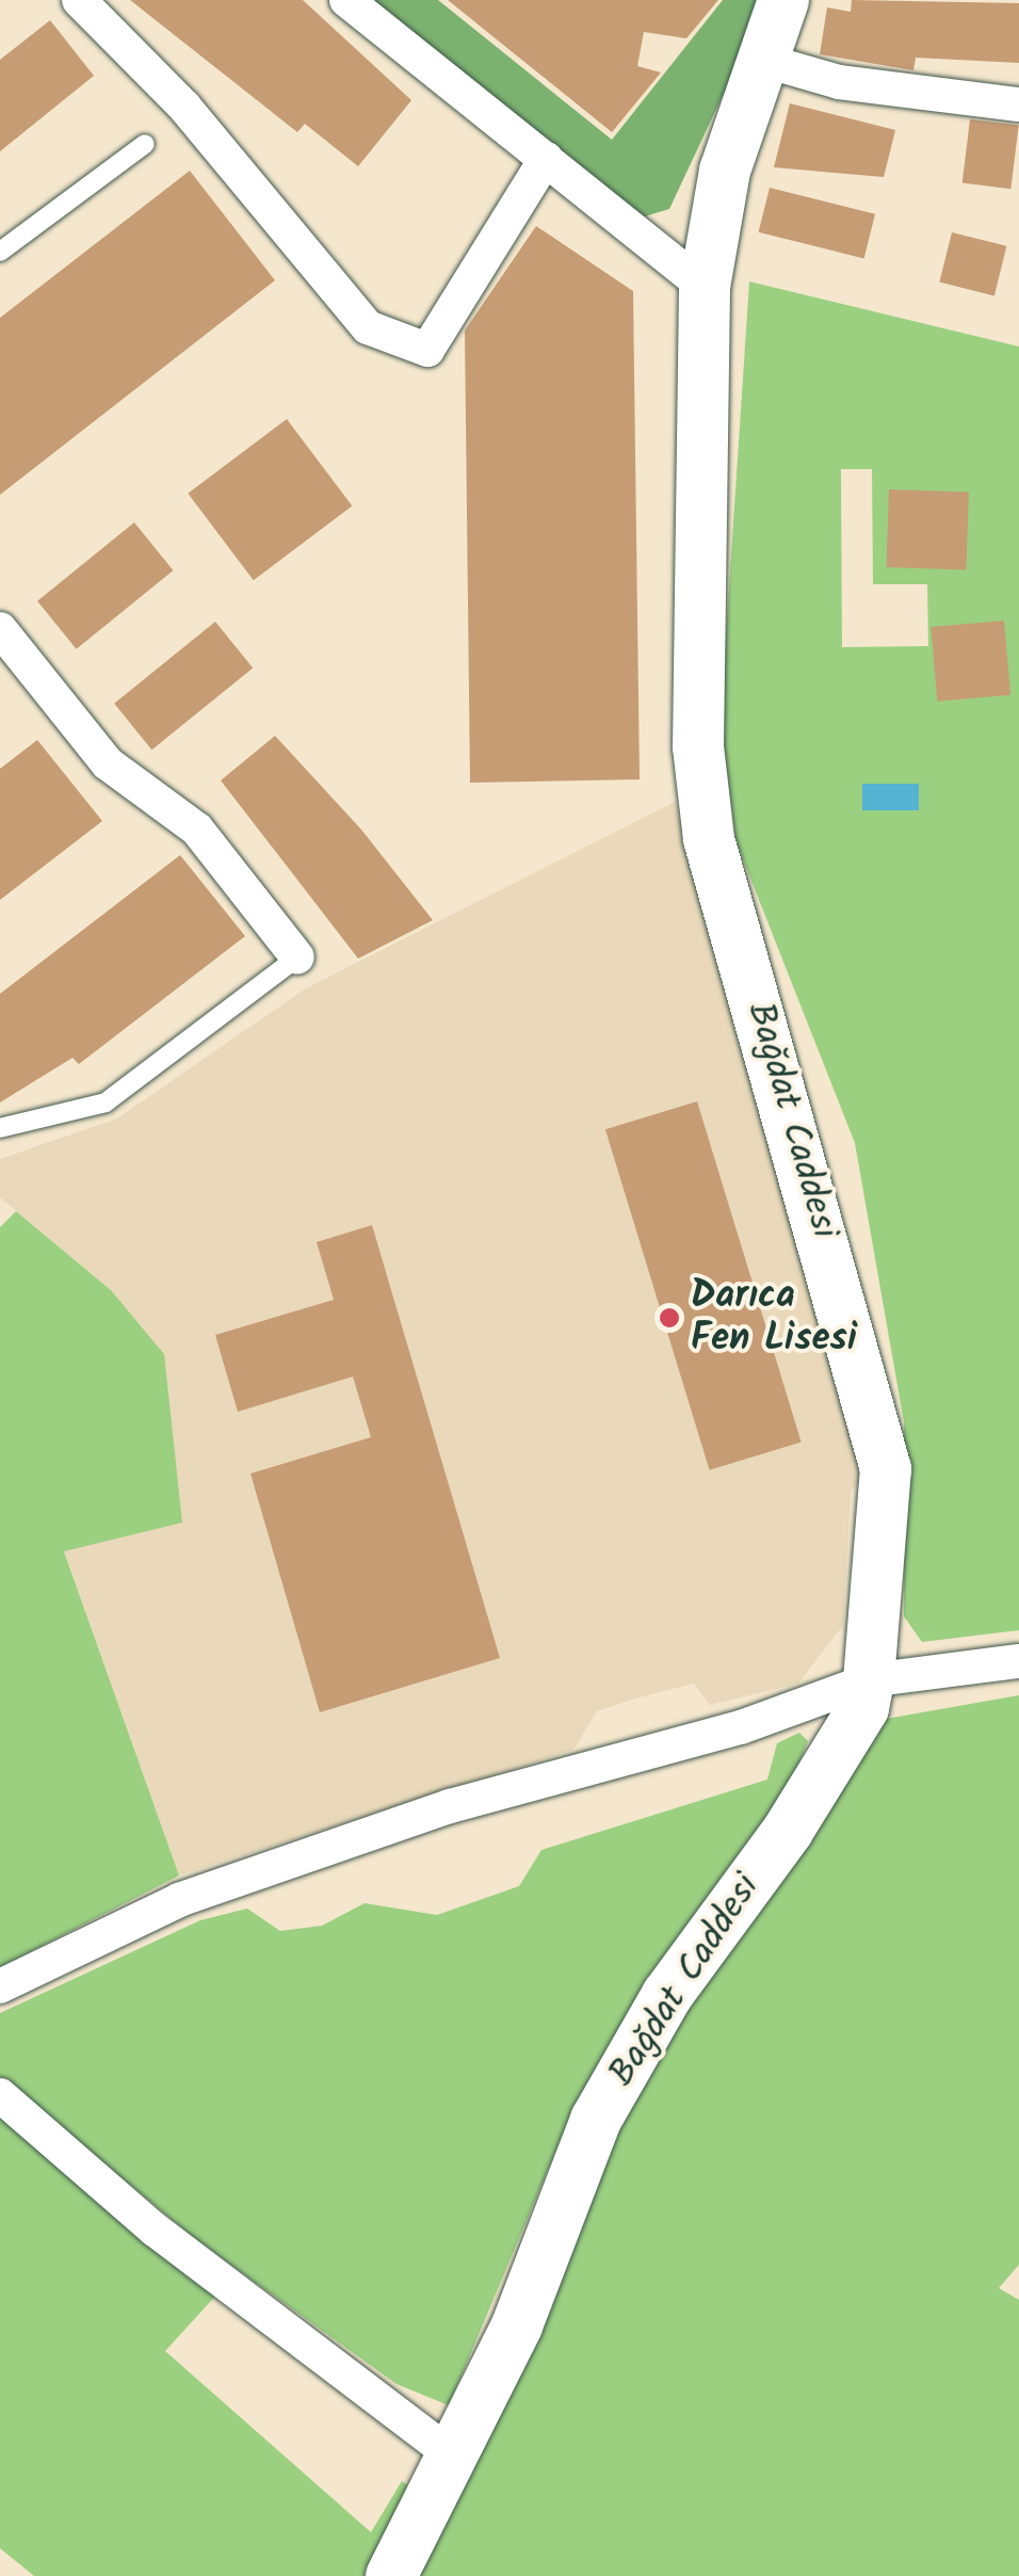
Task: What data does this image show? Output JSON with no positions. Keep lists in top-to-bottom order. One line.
{"streets":{"street":["Bağdat Caddesi"]},"places":["Darıca Fen Lisesi"]}
